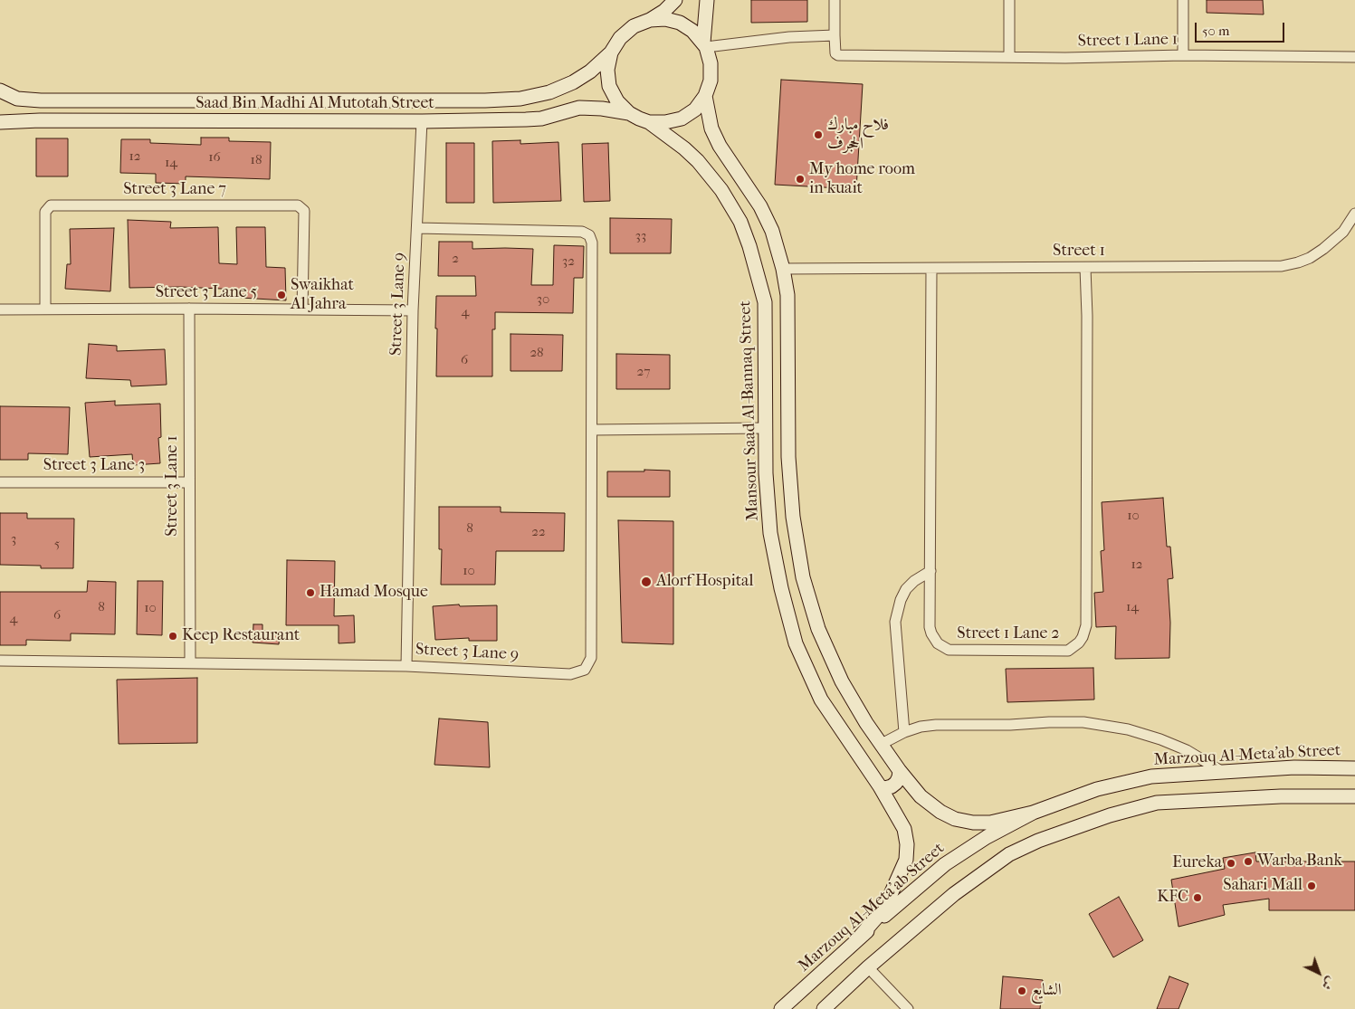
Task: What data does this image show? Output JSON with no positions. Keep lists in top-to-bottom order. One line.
{"streets":{"street":["Street 1 Lane 1","Saad Bin Madhi Al Mutotah Street","Street 3 Lane 7","Street 1","Street 3 Lane 5","Street 3 Lane 9","Mansour Saad Al-Bannaq Street","Street 3 Lane 3","Street 3 Lane 1","Street 1 Lane 2","Marzouq Al-Meta'ab Street"]},"crossings":[["Saad Bin Madhi Al Mutotah Street","Street 3 Lane 9"],["Saad Bin Madhi Al Mutotah Street","Mansour Saad Al-Bannaq Street"],["Street 3 Lane 7","Street 3 Lane 5"],["Street 1","Street 1 Lane 2"],["Street 3 Lane 5","Street 3 Lane 9"],["Street 3 Lane 5","Street 3 Lane 1"],["Mansour Saad Al-Bannaq Street","Marzouq Al-Meta'ab Street"],["Street 3 Lane 3","Street 3 Lane 1"]],"places":["فلاح مبارك الحجرف","My home room in kuait","Swaikhat Al Jahra","Alorf Hospital","Hamad Mosque","Keep Restaurant","Warba Bank","Eureka","Sahari Mall","KFC","الشايع"],"house_numbers":["12","16","18","14","33","2","32","30","4","28","6","27","10","8","22","3","5","12","10","8","14","10","6","4"],"scale_bar":"50 m","north":"bottom right"}
